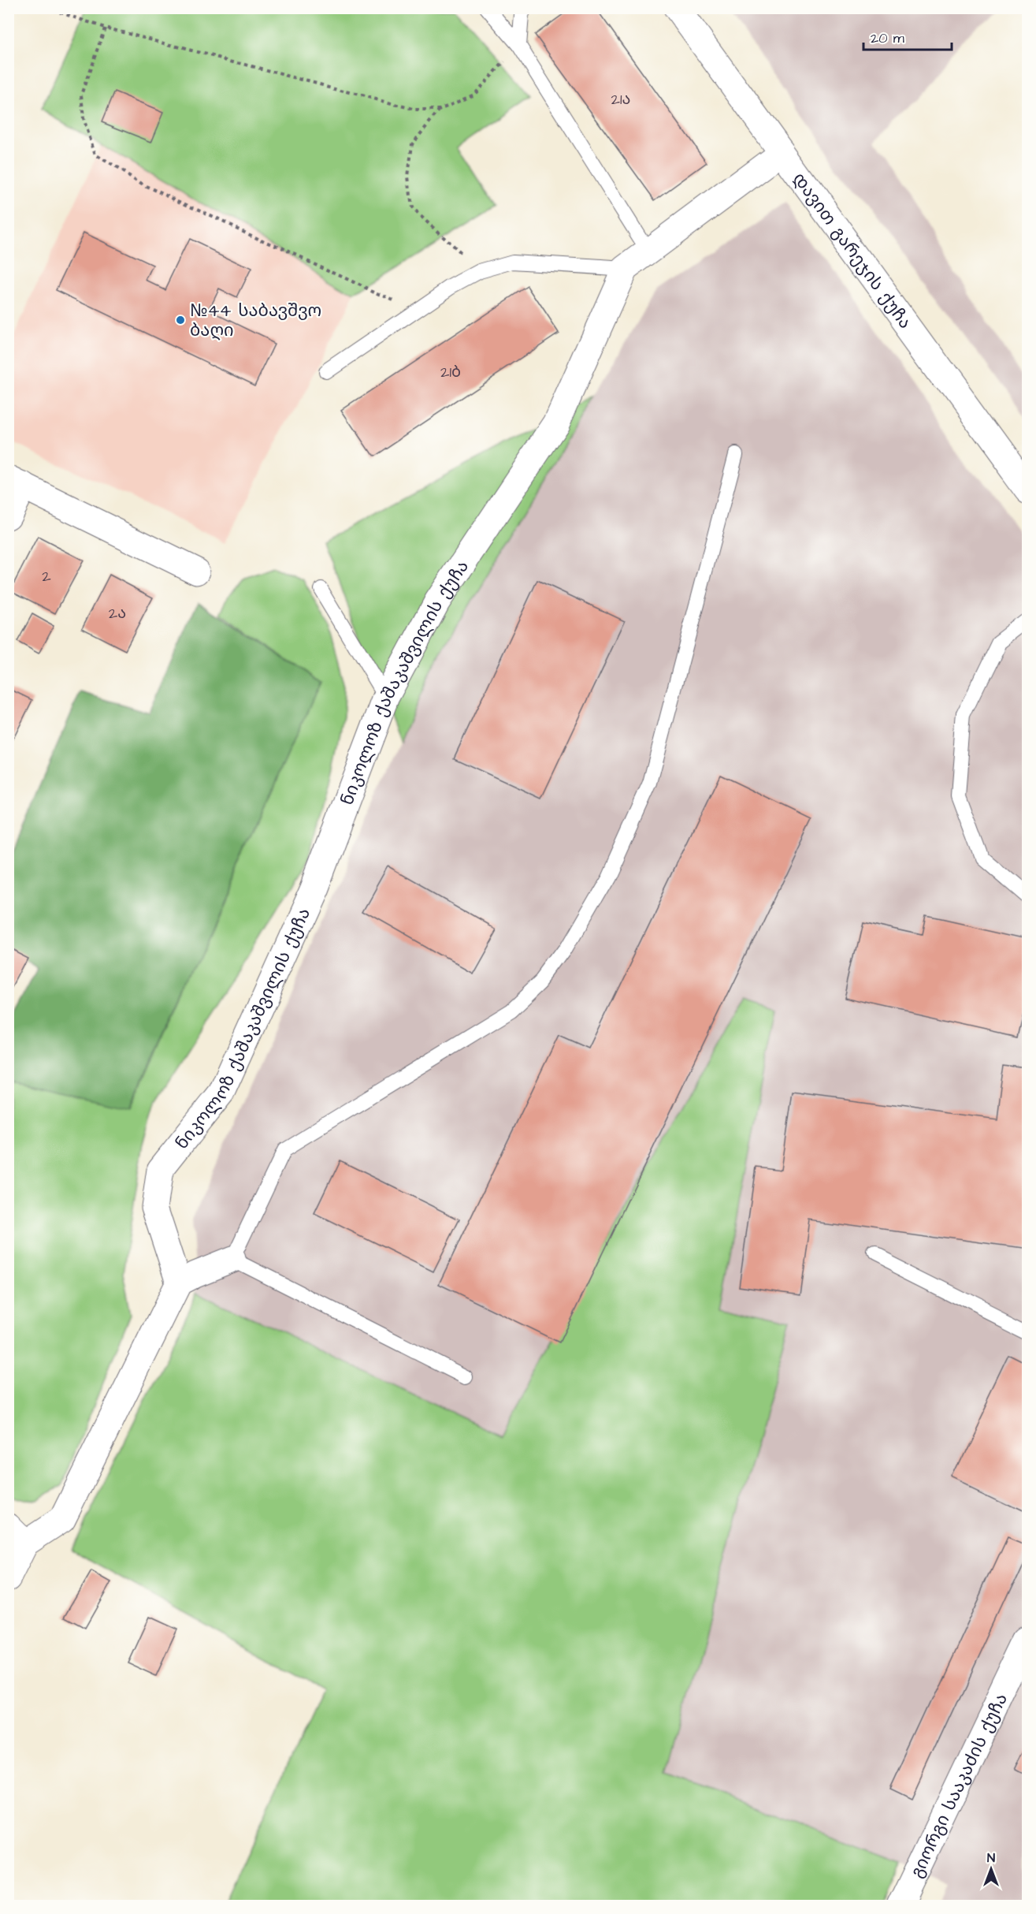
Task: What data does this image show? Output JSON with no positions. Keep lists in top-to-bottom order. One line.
{"streets":{"street":["დავით გარეჯის ქუჩა","ნიკოლოზ ქაშაკაშვილის ქუჩა","გიორგი სააკაძის ქუჩა"]},"crossings":[["დავით გარეჯის ქუჩა","ნიკოლოზ ქაშაკაშვილის ქუჩა"]],"places":["№44 საბავშვო ბაღი"],"house_numbers":["21ა","21ბ","2","2ა"],"scale_bar":"20 m","north":"top"}
